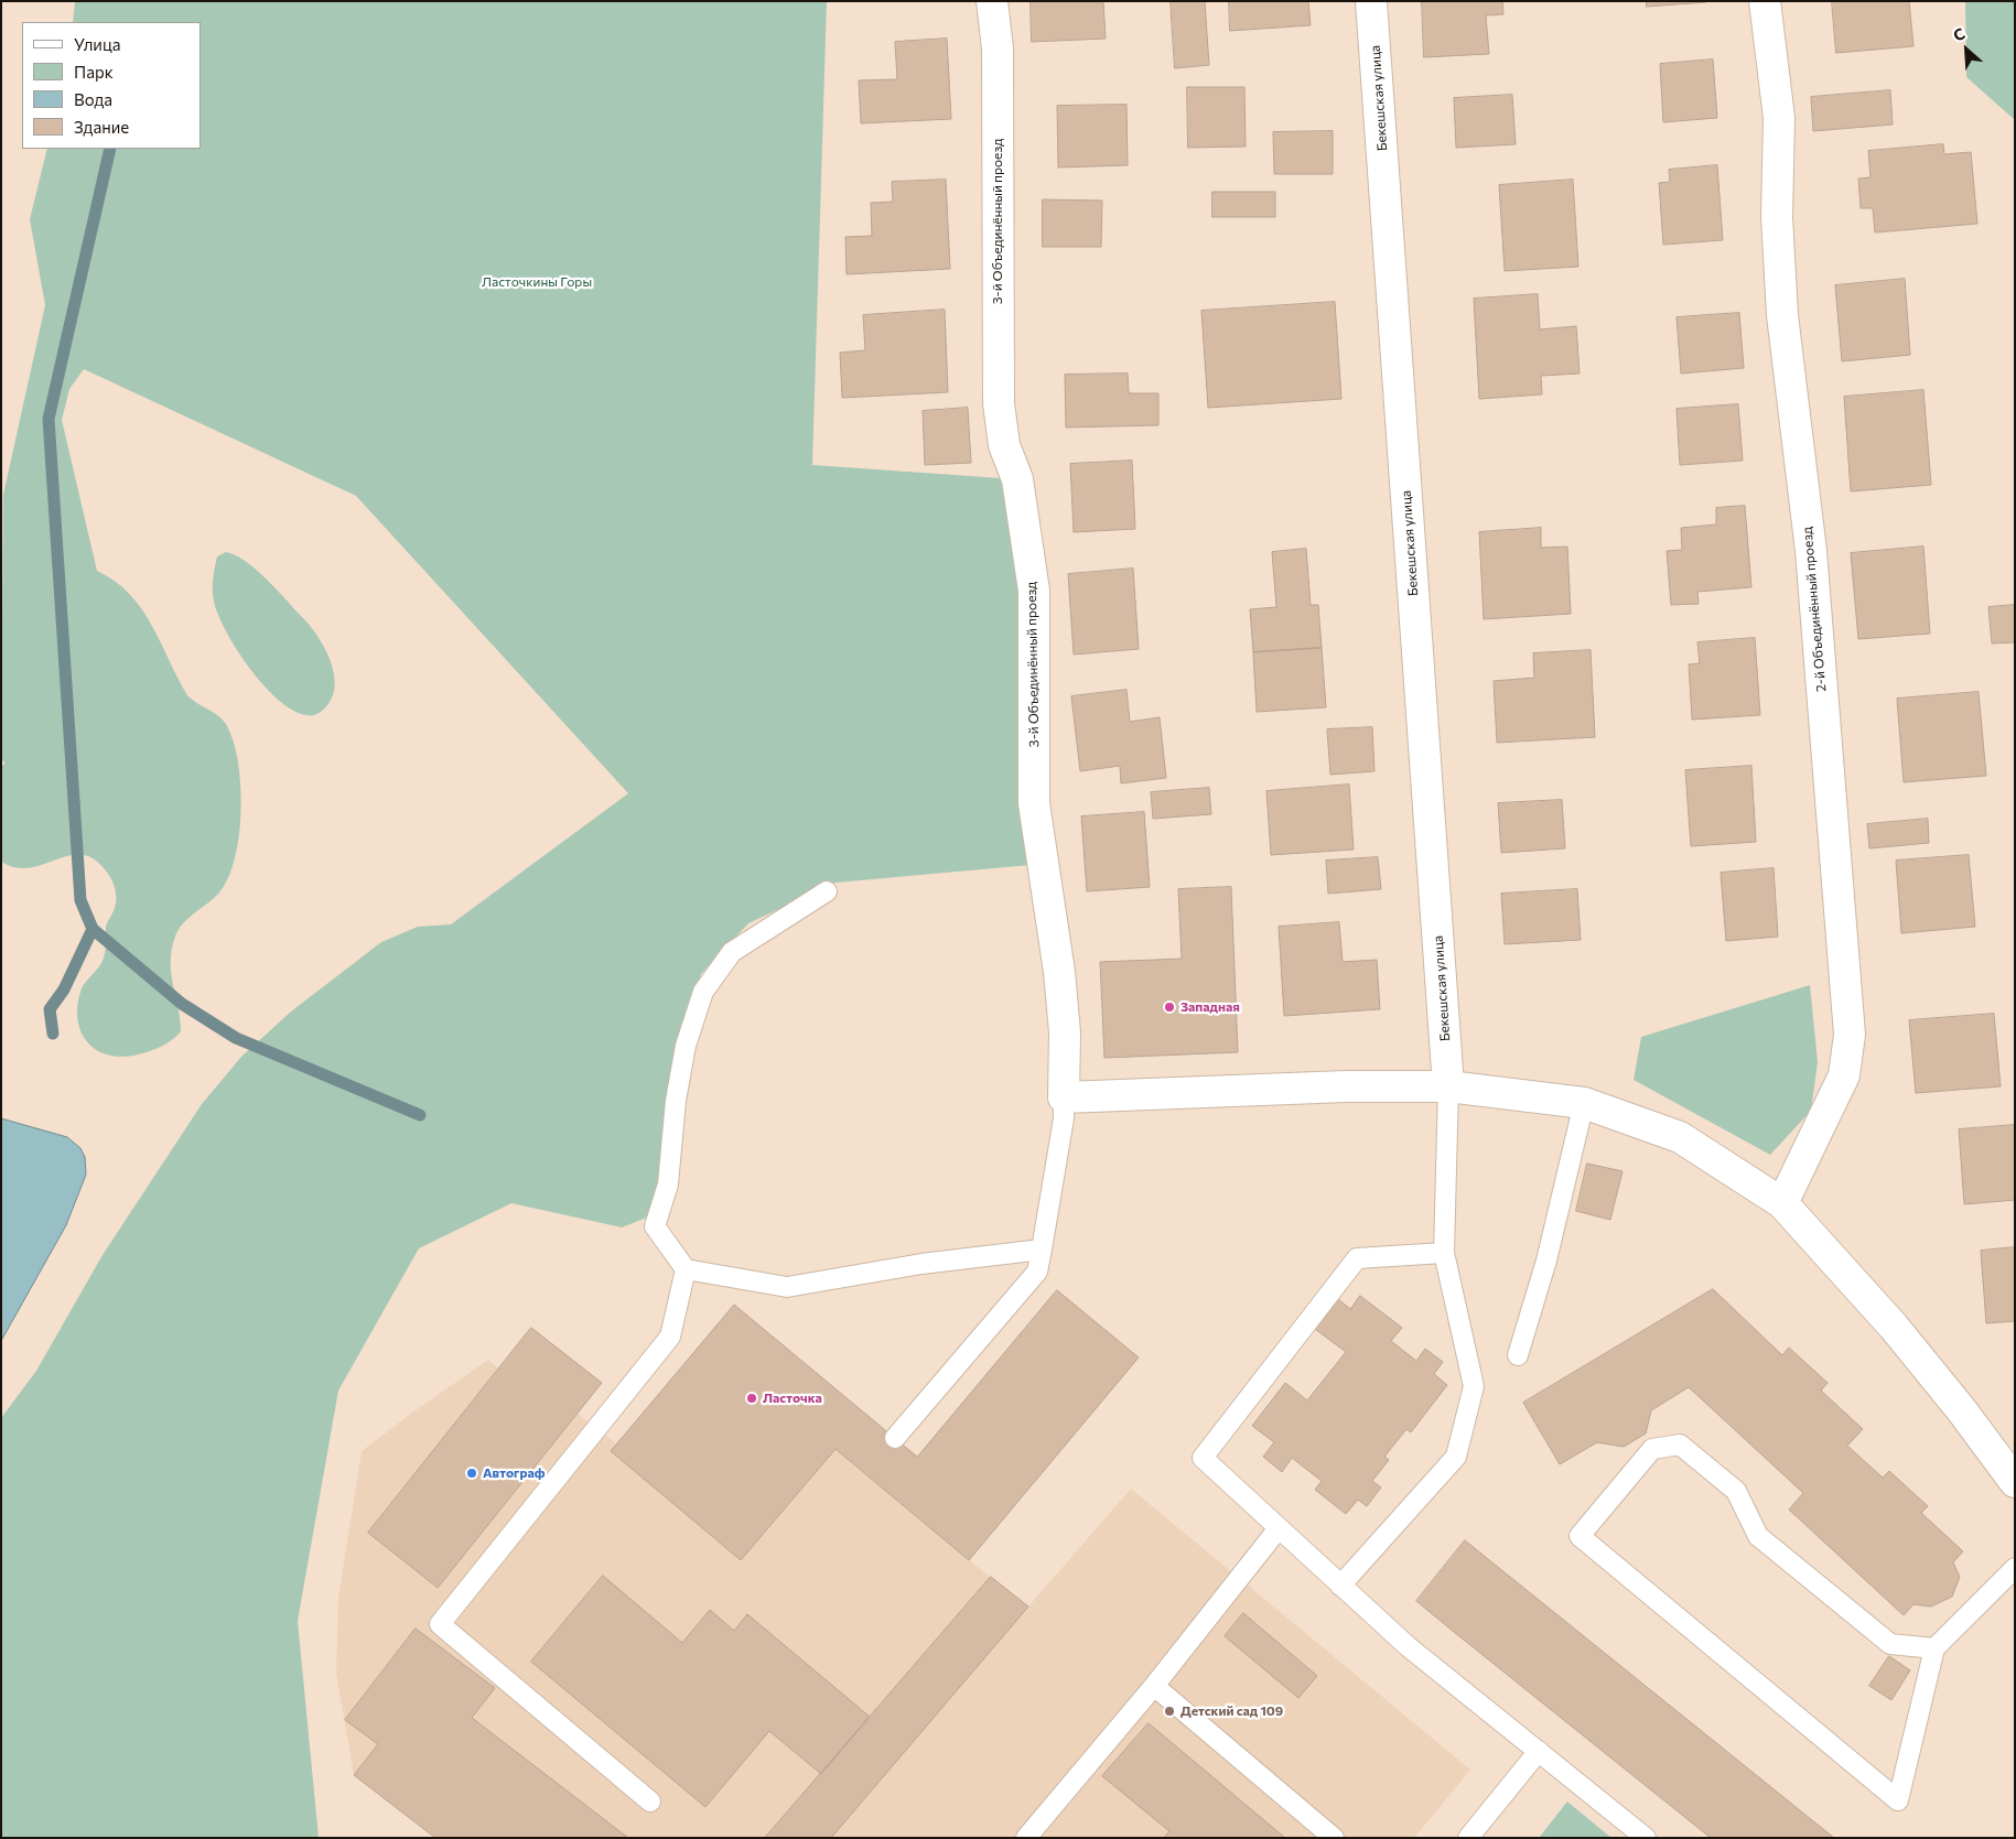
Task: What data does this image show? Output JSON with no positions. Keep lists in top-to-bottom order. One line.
{"streets":{"street":["Бекешская улица","3-й Объединённый проезд","2-й Объединённый проезд"]},"parks":["Ласточкины Горы"],"places":["Западная","Ласточка","Автограф","Детский сад 109"],"legend":["Улица","Парк","Вода","Здание"],"north":"top left"}
